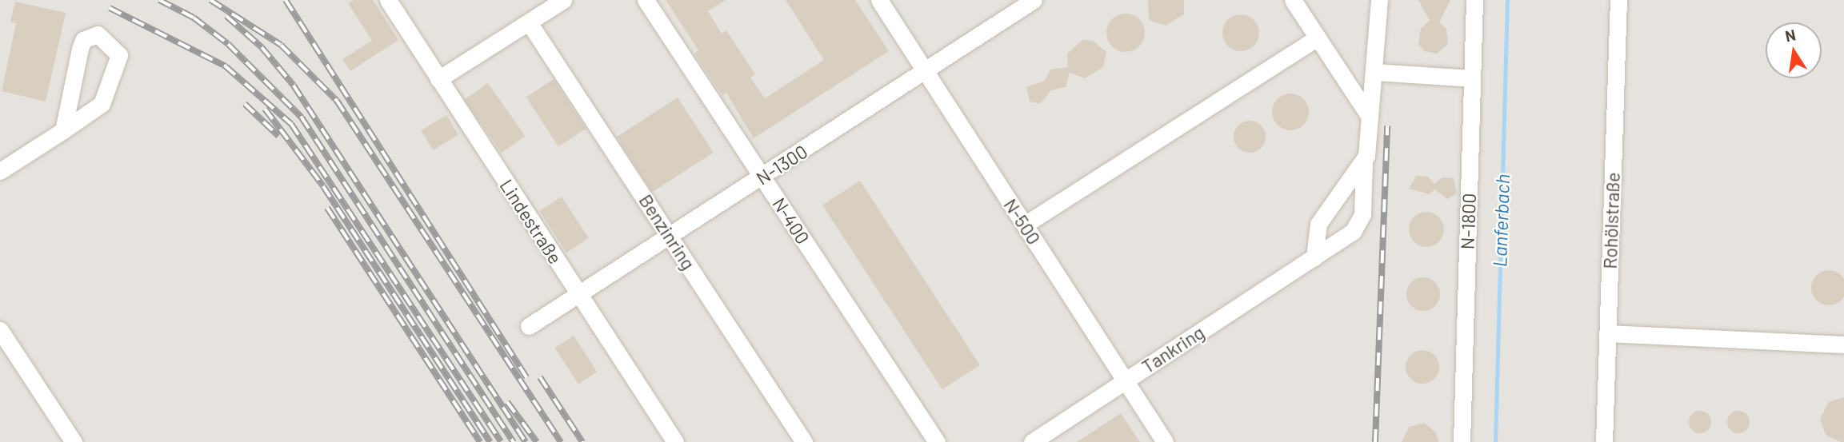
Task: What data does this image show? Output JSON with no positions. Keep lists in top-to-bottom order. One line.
{"streets":{"lane":["N-1300","N-400","Rohölstraße","Lindestraße","N-500","N-1800","Benzinring","Tankring"]},"crossings":[["N-1300","N-400"],["N-1300","Lindestraße"],["N-1300","N-500"],["N-1300","Benzinring"],["N-500","Tankring"]],"water":["Lanferbach"],"north":"top"}
